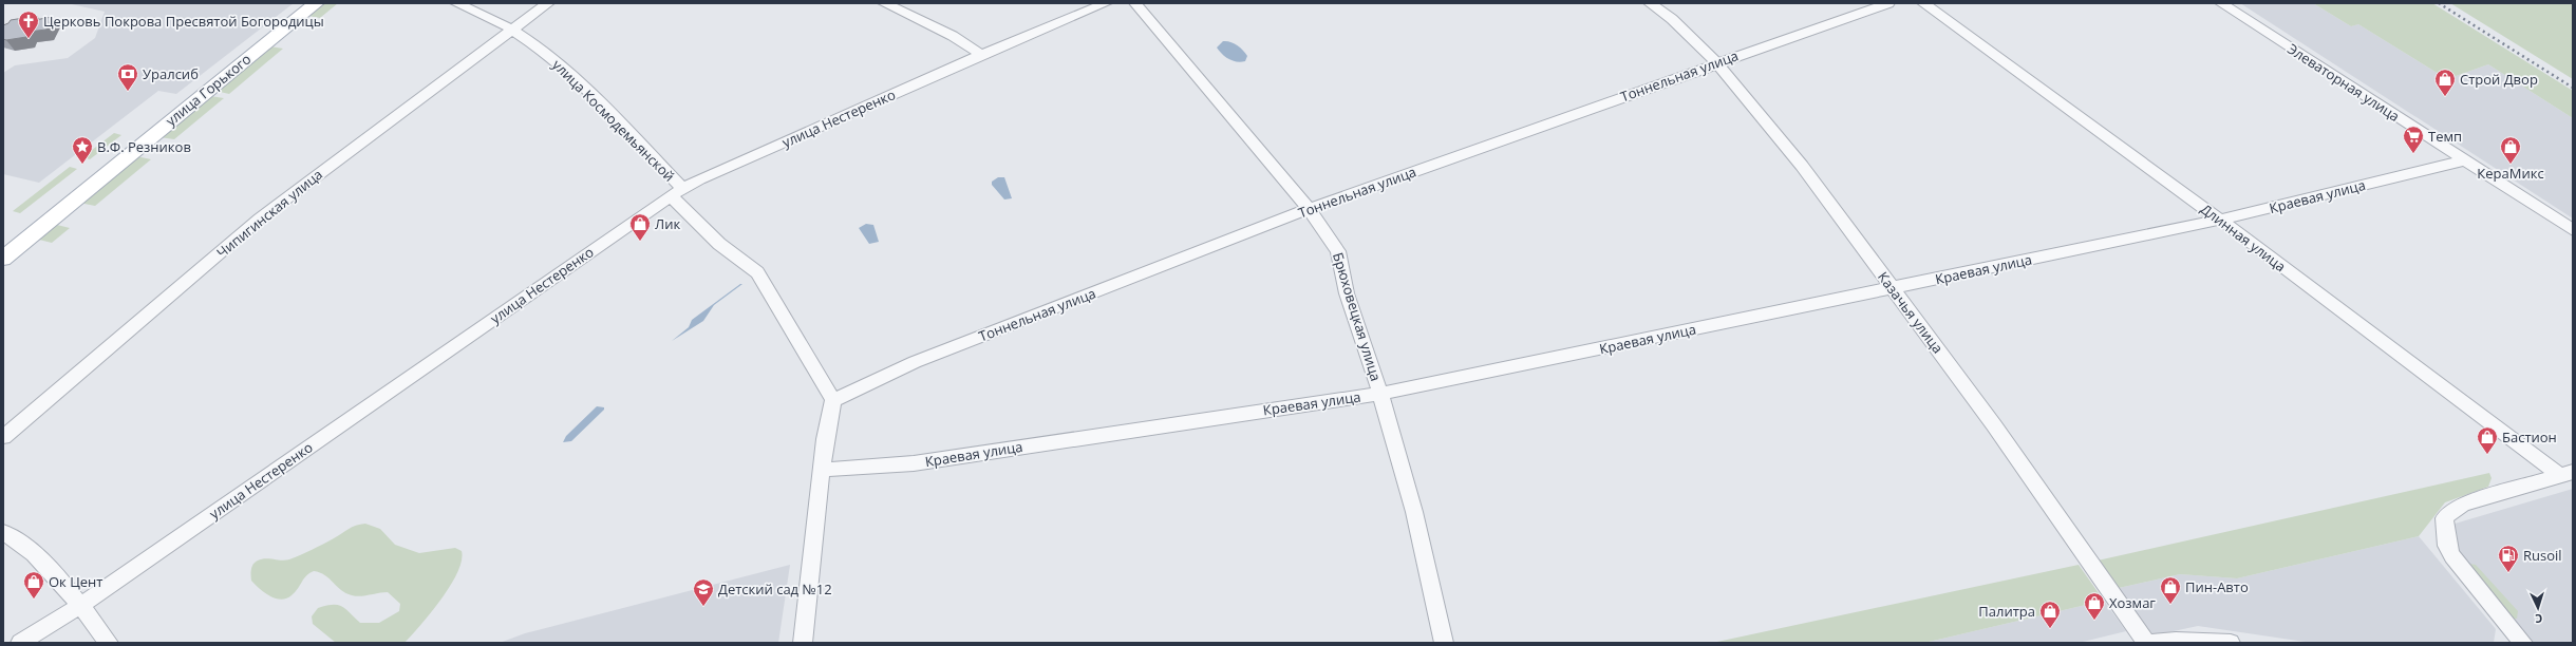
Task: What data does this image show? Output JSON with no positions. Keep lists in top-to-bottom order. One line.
{"streets":{"main road":["улица Горького"],"street":["Тоннельная улица","Элеваторная улица","улица Нестеренко","улица Космодемьянской","Краевая улица","Чипигинская улица","Длинная улица","Казачья улица","Брюховецкая улица"]},"crossings":[["Тоннельная улица","улица Космодемьянской"],["Тоннельная улица","Казачья улица"],["Тоннельная улица","Брюховецкая улица"],["Элеваторная улица","Краевая улица"],["улица Нестеренко","улица Космодемьянской"],["улица Космодемьянской","Чипигинская улица"],["Краевая улица","Длинная улица"],["Краевая улица","Казачья улица"],["Краевая улица","Брюховецкая улица"]],"places":{"church":["Церковь Покрова Пресвятой Богородицы"],"bank":["Уралсиб"],"shop":["Строй Двор","КераМикс","Лик","Бастион","Ок Цент","Пин-Авто","Хозмаг","Палитра"],"supermarket":["Темп"],"place":["В.Ф. Резников"],"fuel station":["Rusoil"],"school or university":["Детский сад №12"]},"north":"bottom"}
